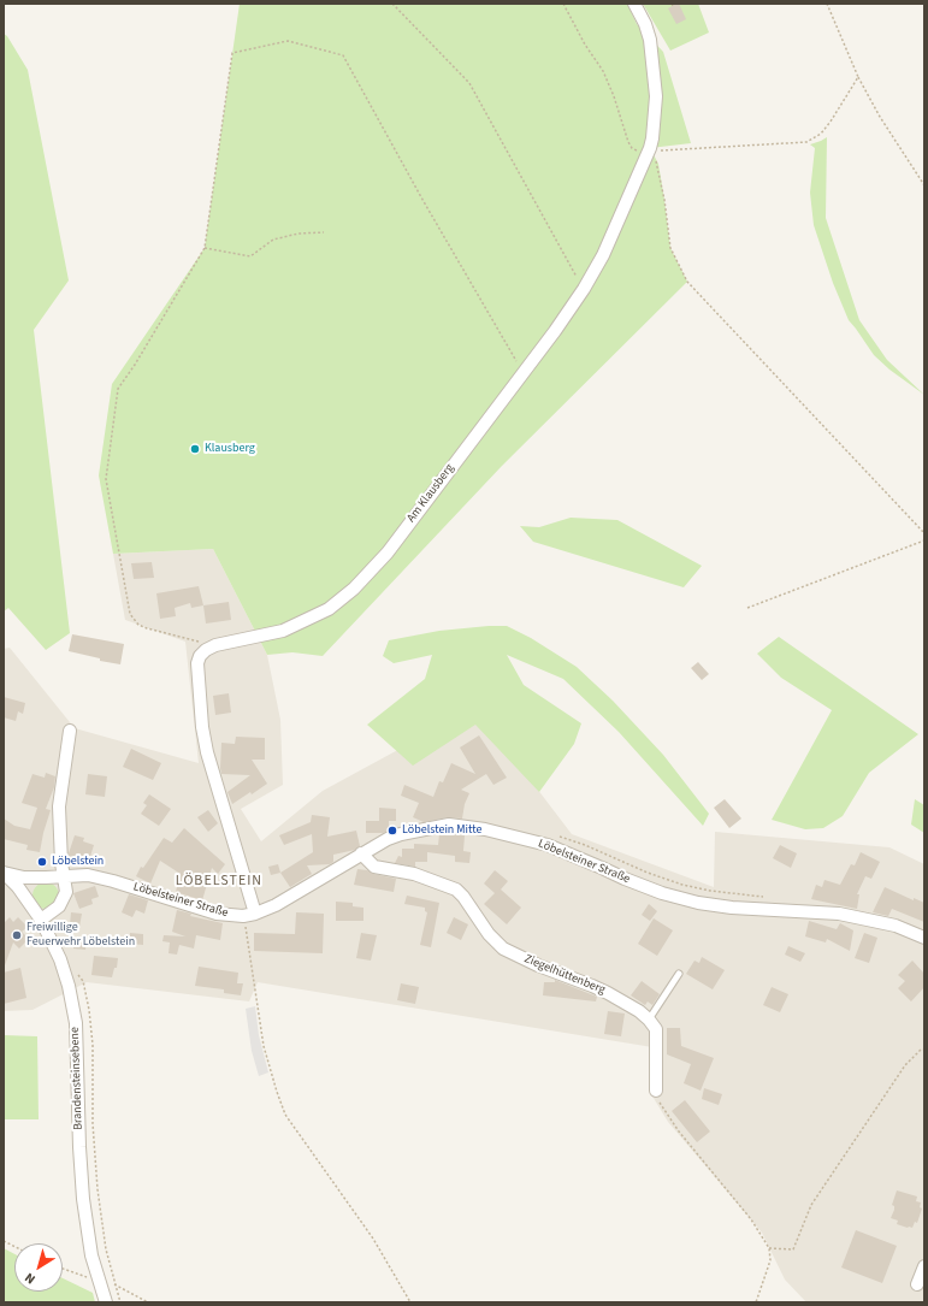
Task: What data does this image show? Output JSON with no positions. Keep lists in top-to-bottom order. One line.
{"streets":{"street":["Am Klausberg","Löbelsteiner Straße","Ziegelhüttenberg","Brandensteinsebene"]},"crossings":[["Löbelsteiner Straße","Ziegelhüttenberg"],["Löbelsteiner Straße","Brandensteinsebene"]],"districts":["LÖBELSTEIN"],"places":["Klausberg","Löbelstein Mitte","Löbelstein","Freiwillige Feuerwehr Löbelstein"],"north":"bottom left"}
